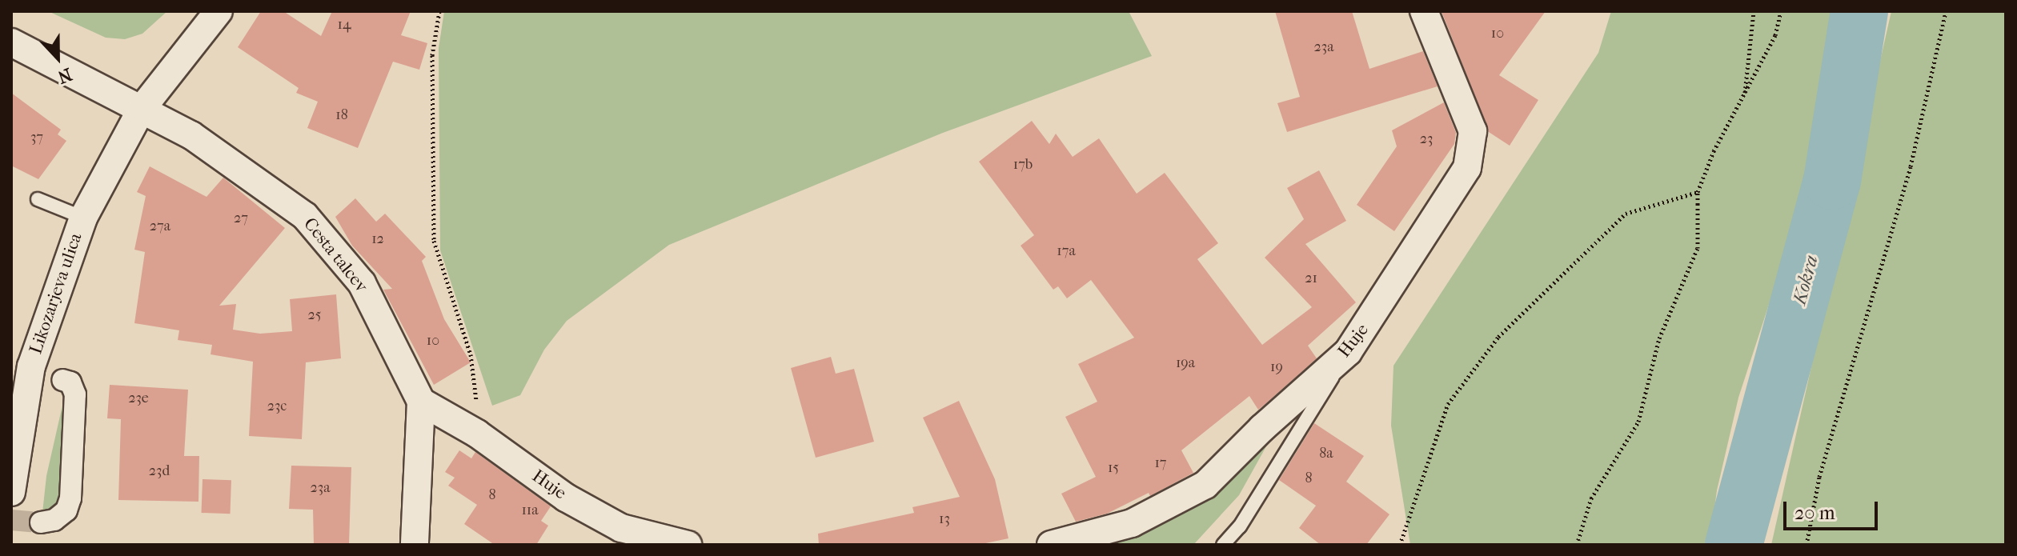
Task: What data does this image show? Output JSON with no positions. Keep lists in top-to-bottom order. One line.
{"streets":{"street":["Cesta talcev","Likozarjeva ulica","Huje"]},"crossings":[["Cesta talcev","Likozarjeva ulica"],["Cesta talcev","Huje"]],"water":["Kokra"],"house_numbers":["14","10","23a","18","37","23","17b","27","27a","12","17a","21","25","10","19a","19","23e","23c","8a","17","15","23d","8","23a","8","11a","13"],"scale_bar":"20 m","north":"bottom"}
